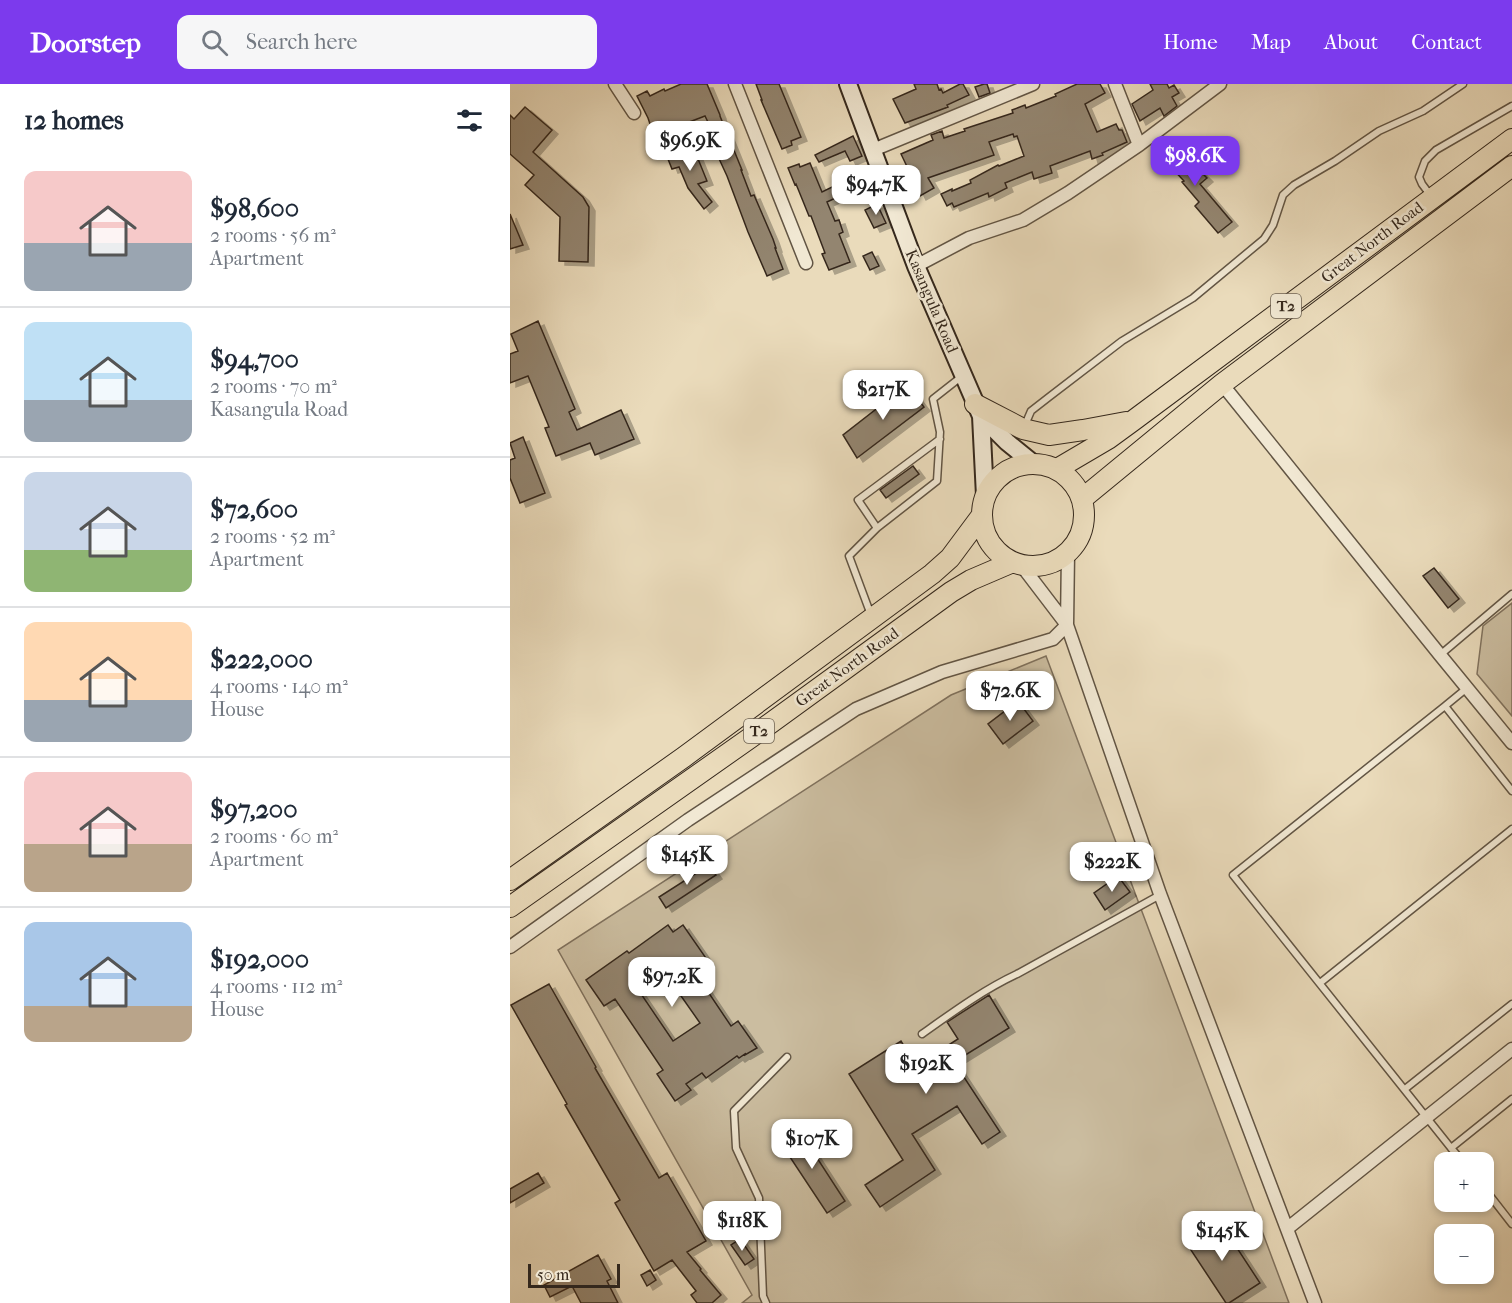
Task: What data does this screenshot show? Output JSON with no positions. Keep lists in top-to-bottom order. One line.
{"streets":{"main road":["Great North Road","Kasangula Road","T2"]},"crossings":[["Great North Road","Kasangula Road"],["Great North Road","T2"],["Kasangula Road","T2"]],"scale_bar":"50 m","page":{"header":"Doorstep","search":"Search here","nav":["Home","Map","About","Contact"],"heading":"12 homes","price":["$96.9K","$98.6K","$94.7K","$217K","$72.6K","$145K","$222K","$97.2K","$192K","$107K","$118K","$145K"],"list":[{"name":"$98,600","note":"2 rooms · 56 m² · Apartment"},{"name":"$94,700","note":"2 rooms · 70 m² · Kasangula Road"},{"name":"$72,600","note":"2 rooms · 52 m² · Apartment"},{"name":"$222,000","note":"4 rooms · 140 m² · House"},{"name":"$97,200","note":"2 rooms · 60 m² · Apartment"},{"name":"$192,000","note":"4 rooms · 112 m² · House"}],"map_buttons":["+","−"],"scale":"50 m"}}
